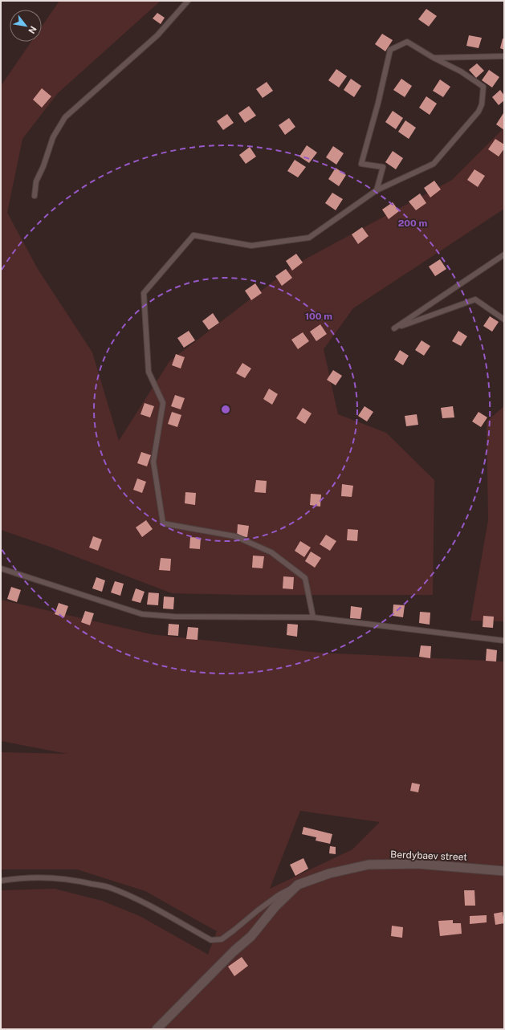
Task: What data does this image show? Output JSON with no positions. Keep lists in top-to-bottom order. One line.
{"streets":{"street":["Berdybaev street"]},"north":"bottom right","rings":["200 m","100 m"]}
